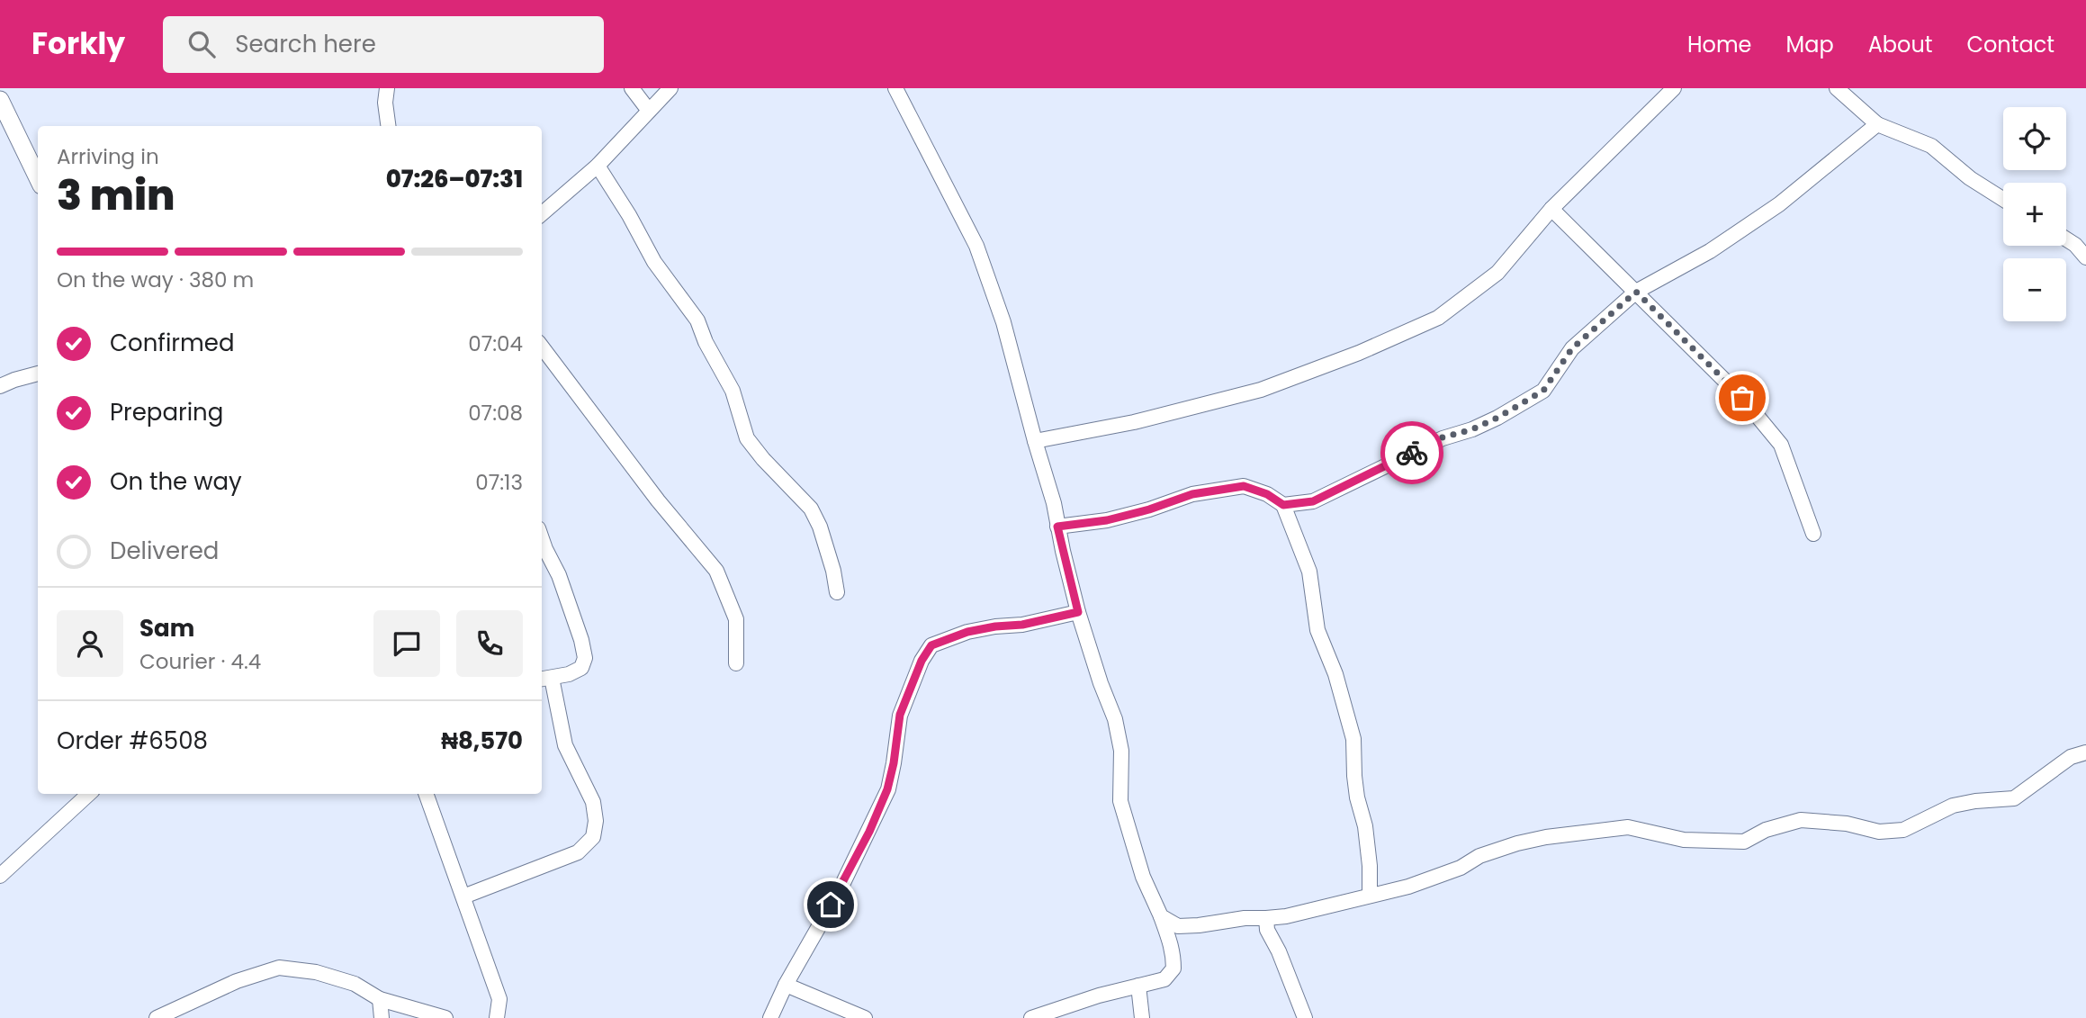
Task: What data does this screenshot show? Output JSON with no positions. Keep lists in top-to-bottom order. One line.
{"page":{"header":"Forkly","search":"Search here","nav":["Home","Map","About","Contact"],"map_buttons":["+","−"],"heading":["3 min","Arriving in","07:26–07:31"],"panel":["Sam","Courier · 4.4","Order #6508","₦8,570"],"bar":"On the way · 380 m","list":[["Confirmed","07:04"],["Preparing","07:08"],["On the way","07:13"],"Delivered"]}}
